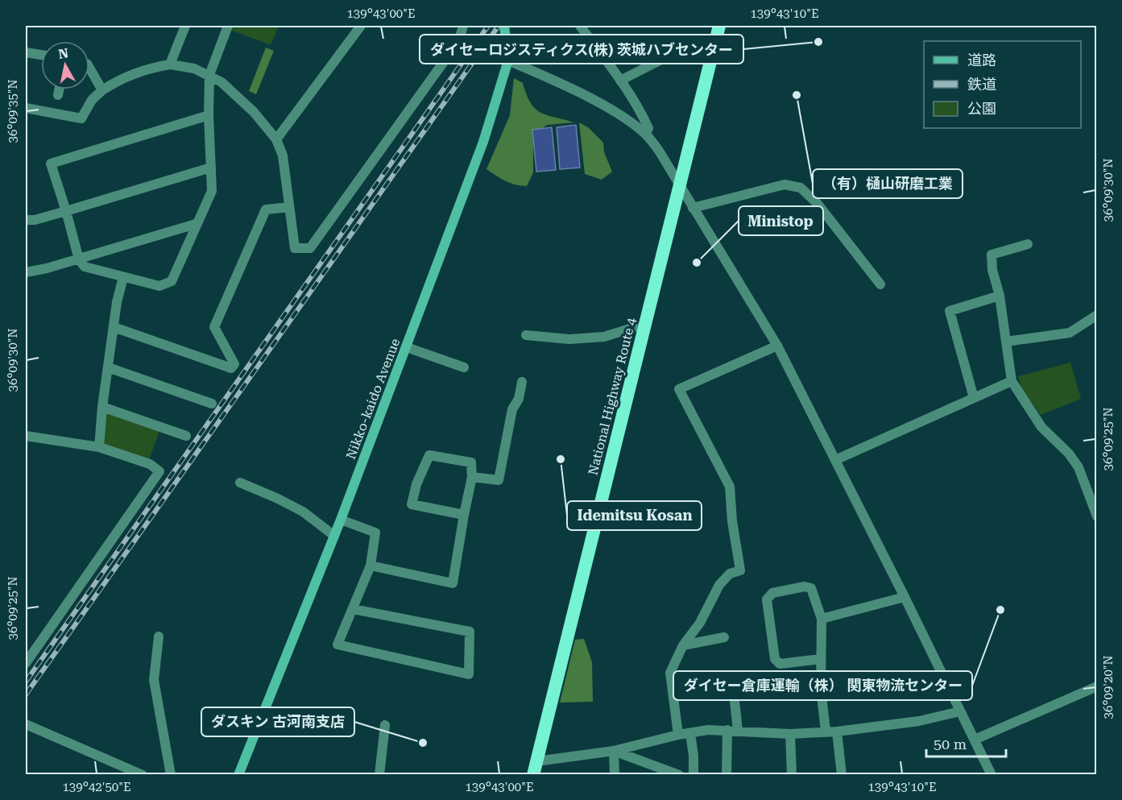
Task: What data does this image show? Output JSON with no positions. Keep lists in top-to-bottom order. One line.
{"streets":{"highway":["National Highway Route 4"],"main road":["Nikko-kaido Avenue"]},"places":["ダイセーロジスティクス(株) 茨城ハブセンター","（有）樋山研磨工業","Ministop","Idemitsu Kosan","ダイセー倉庫運輸（株） 関東物流センター","ダスキン 古河南支店"],"legend":["道路","鉄道","公園"],"scale_bar":"50 m","north":"top","coordinates":["139°43'00\"E","139°43'10\"E","36°09'35\"N","36°09'30\"N","36°09'25\"N","36°09'20\"N","139°42'50\"E"]}
